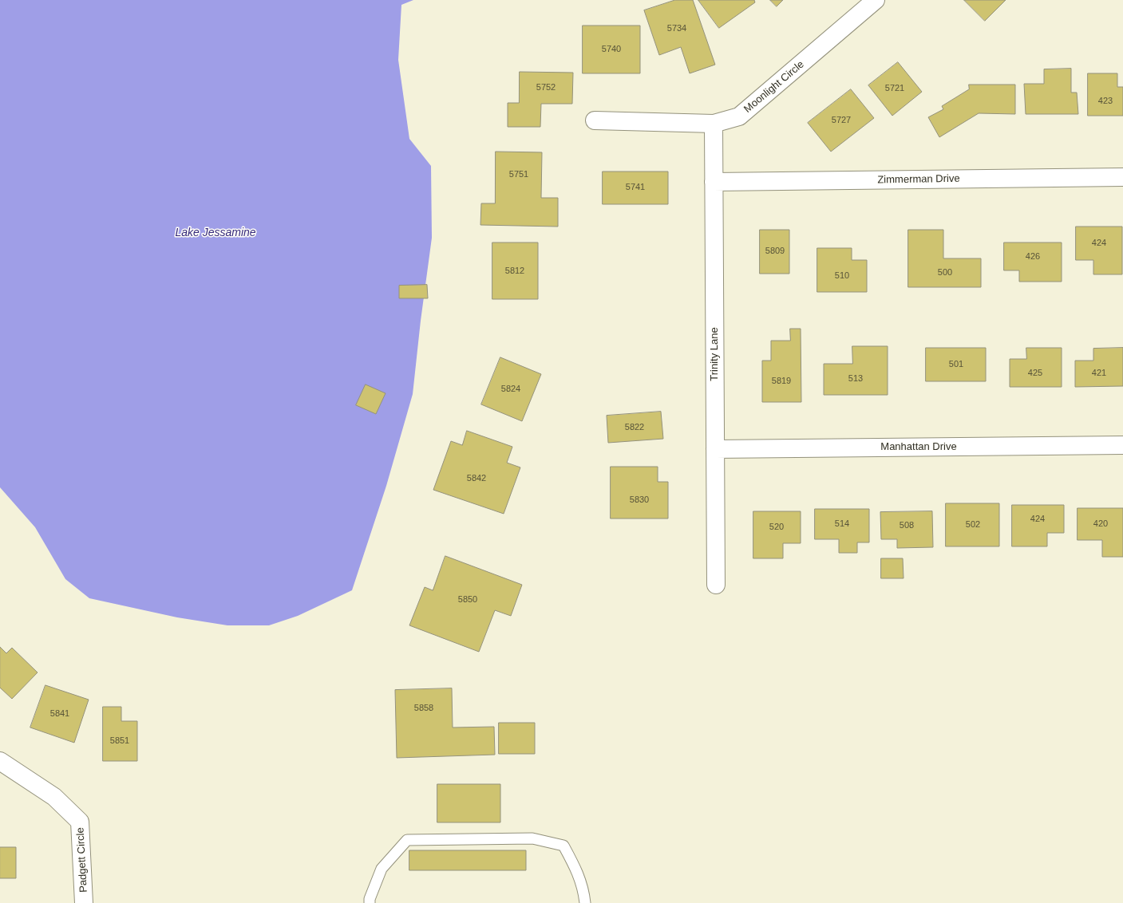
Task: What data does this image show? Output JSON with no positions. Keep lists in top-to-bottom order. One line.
{"streets":{"street":["Moonlight Circle","Zimmerman Drive","Trinity Lane","Manhattan Drive","Padgett Circle"]},"crossings":[["Moonlight Circle","Trinity Lane"],["Zimmerman Drive","Trinity Lane"],["Trinity Lane","Manhattan Drive"]],"water":["Lake Jessamine"],"house_numbers":["5734","5740","5752","5721","423","5727","5751","5741","424","5809","426","5812","500","510","501","425","421","513","5819","5824","5822","5842","5830","424","514","420","502","508","520","5850","5858","5841","5851"]}
